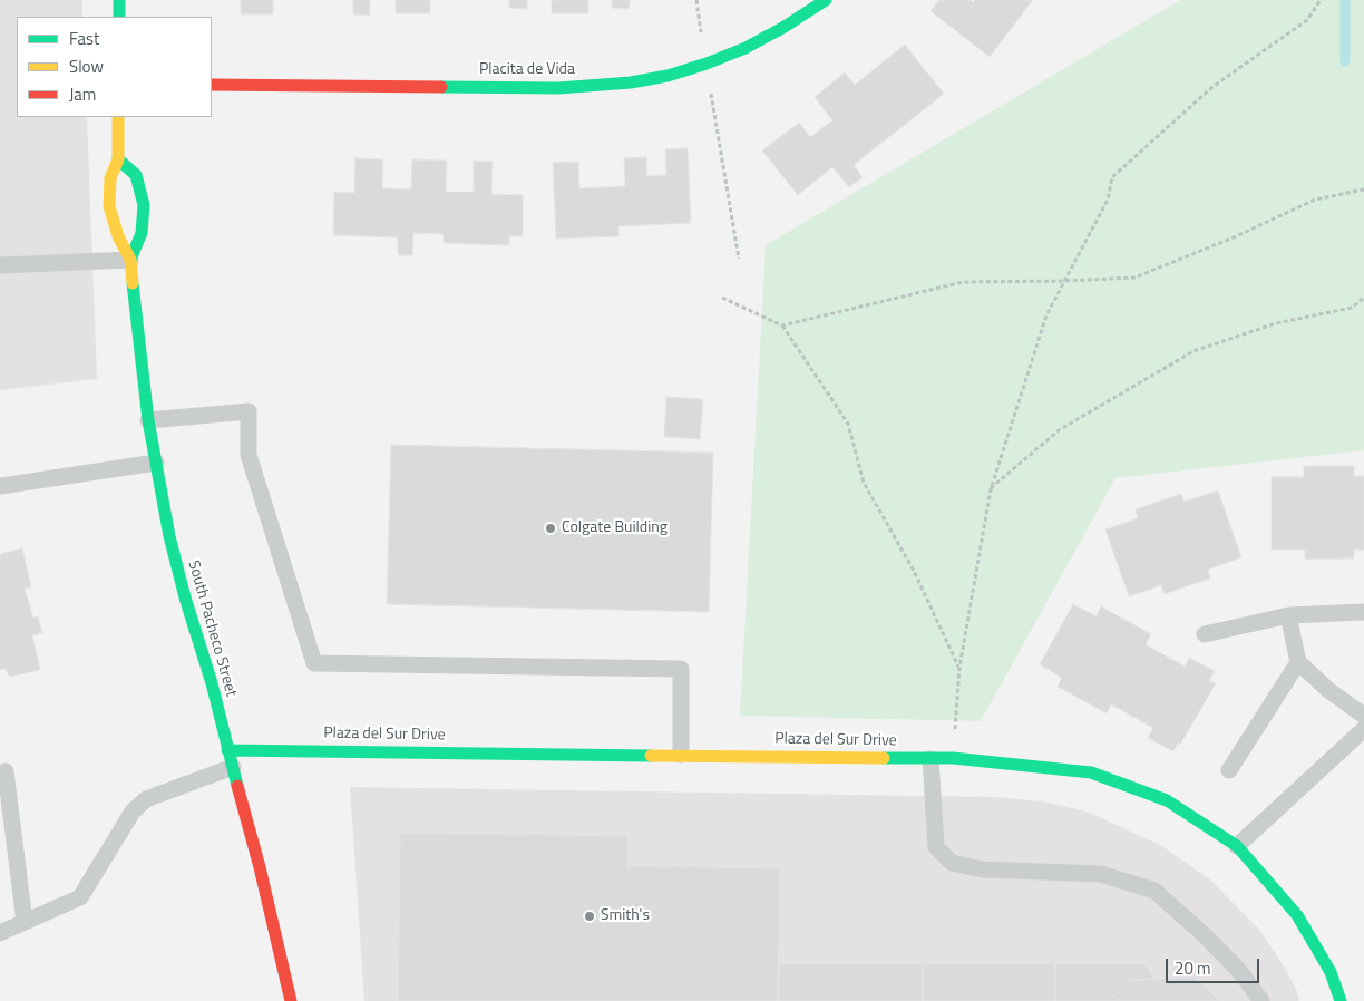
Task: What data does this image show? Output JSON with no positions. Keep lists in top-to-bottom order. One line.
{"streets":{"street":["Placita de Vida","South Pacheco Street","Plaza del Sur Drive"]},"crossings":[["South Pacheco Street","Plaza del Sur Drive"]],"places":["Colgate Building","Smith's"],"legend":["Fast","Slow","Jam"],"scale_bar":"20 m"}
